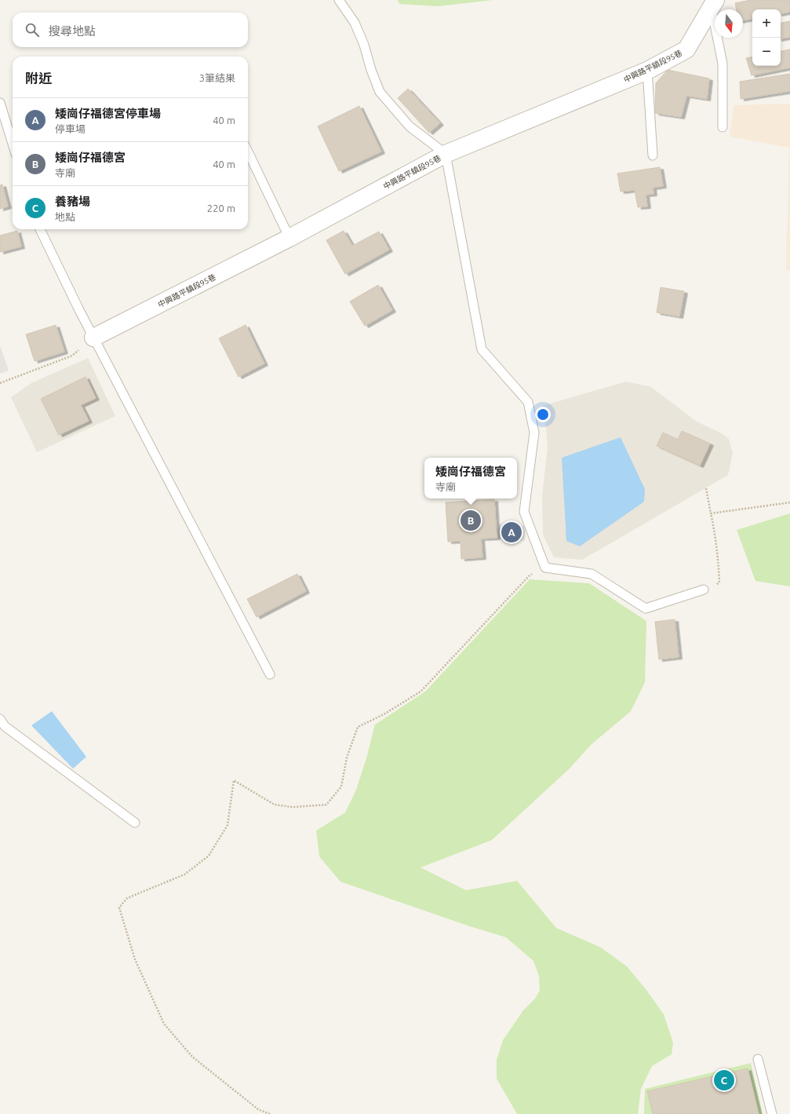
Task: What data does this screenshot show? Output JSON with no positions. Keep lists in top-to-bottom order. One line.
{"streets":{"street":["中興路平鎮段95巷"]},"north":"bottom","page":{"map_buttons":["+","−"],"search":"搜尋地點","heading":["附近","3筆結果"],"list":[{"mark":"A","name":"矮崗仔福德宮停車場","note":"停車場","value":"40 m"},{"mark":"B","name":"矮崗仔福德宮","note":"寺廟","value":"40 m"},{"mark":"C","name":"養豬場","note":"地點","value":"220 m"}],"popup":["矮崗仔福德宮","寺廟"],"pins":["B","A","C"]}}
